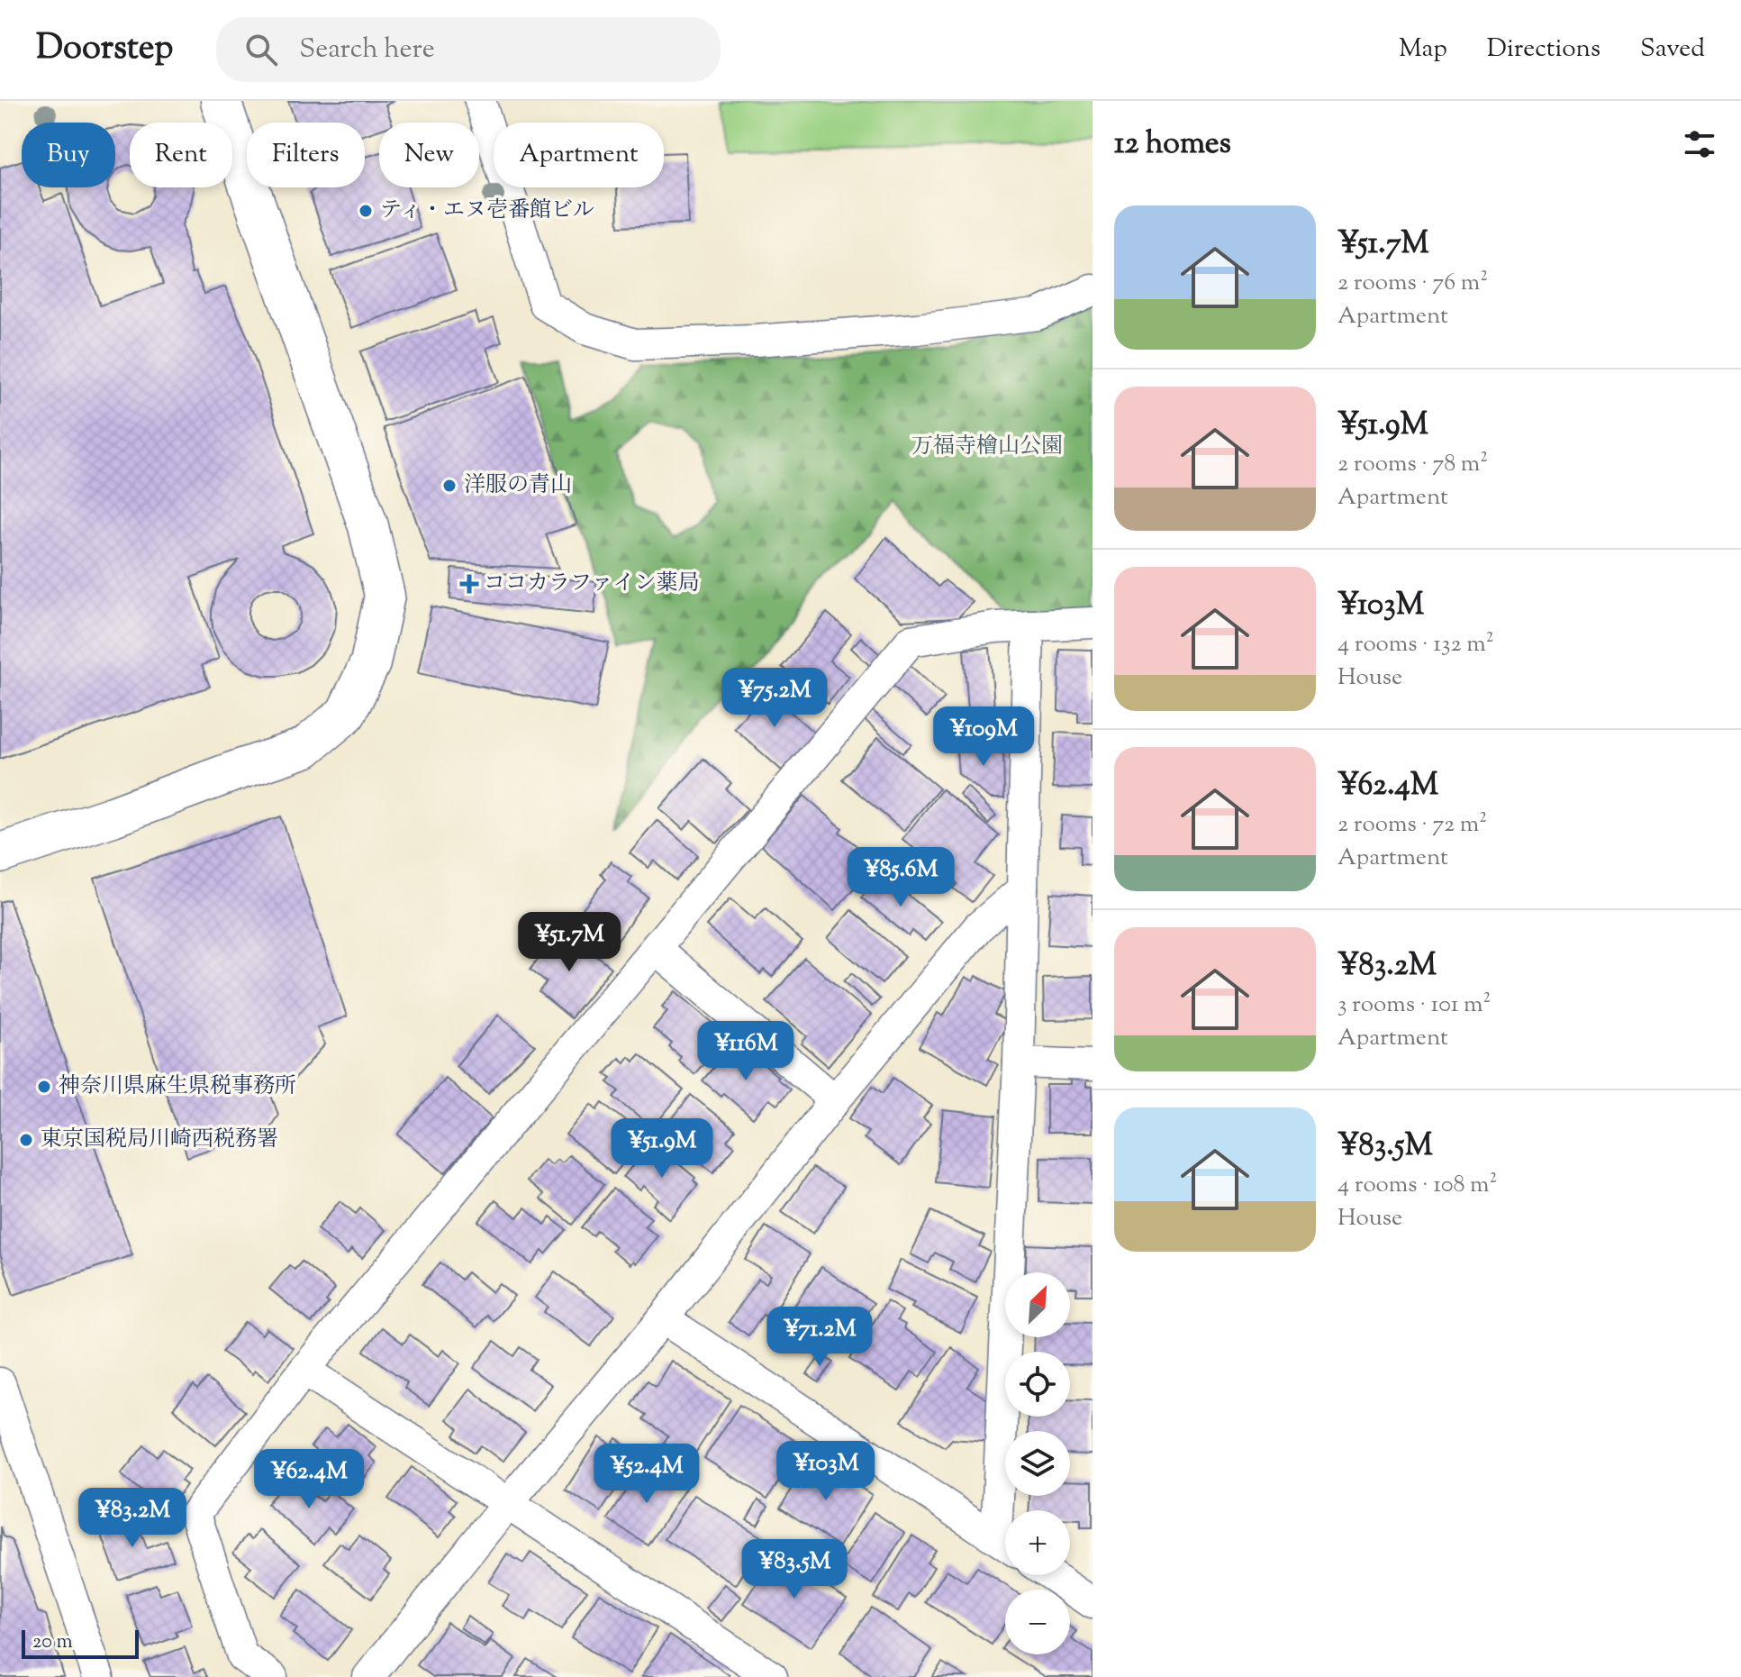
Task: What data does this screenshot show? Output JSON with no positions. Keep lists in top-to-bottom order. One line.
{"parks":["万福寺檜山公園"],"places":{"other":["ティ・エヌ壱番館ビル","洋服の青山","神奈川県麻生県税事務所","東京国税局川崎西税務署"],"health":["ココカラファイン薬局"]},"scale_bar":"20 m","north":"top right","page":{"header":"Doorstep","search":"Search here","nav":["Map","Directions","Saved"],"heading":"12 homes","chip":["Buy","Rent","Filters","New","Apartment"],"list":[{"name":"¥51.7M","note":"2 rooms · 76 m² · Apartment"},{"name":"¥51.9M","note":"2 rooms · 78 m² · Apartment"},{"name":"¥103M","note":"4 rooms · 132 m² · House"},{"name":"¥62.4M","note":"2 rooms · 72 m² · Apartment"},{"name":"¥83.2M","note":"3 rooms · 101 m² · Apartment"},{"name":"¥83.5M","note":"4 rooms · 108 m² · House"}],"price":["¥75.2M","¥109M","¥85.6M","¥51.7M","¥116M","¥51.9M","¥71.2M","¥103M","¥52.4M","¥62.4M","¥83.2M","¥83.5M"],"map_buttons":["+","−"],"scale":"20 m"}}
